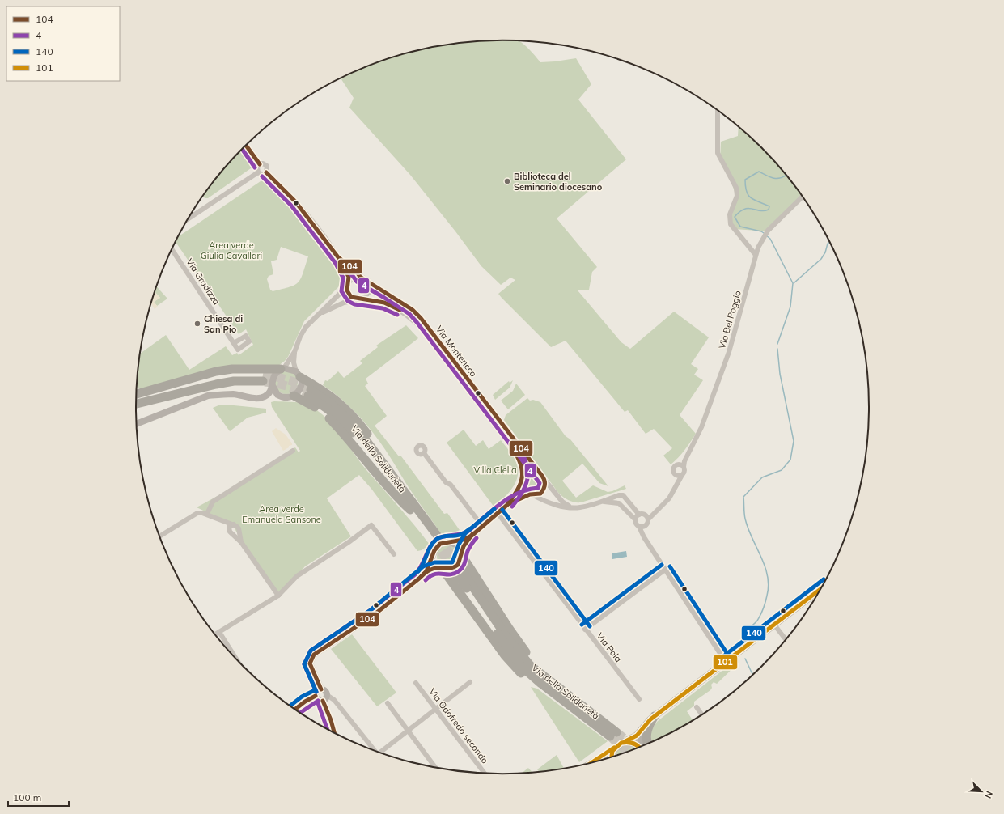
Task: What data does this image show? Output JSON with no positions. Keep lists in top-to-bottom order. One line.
{"streets":{"highway":["Via della Solidarietà"],"street":["Via Gradizza","Via Bel Poggio","Via Montericco","Via Pola","Via Odofredo secondo"]},"parks":["Area verde Giulia Cavallari","Villa Clelia","Area verde Emanuela Sansone"],"places":["Biblioteca del Seminario diocesano","Chiesa di San Pio"],"lines":["transit line 104","transit line 4","transit line 140","transit line 101"],"legend":["104","4","140","101"],"scale_bar":"100 m","north":"bottom right"}
